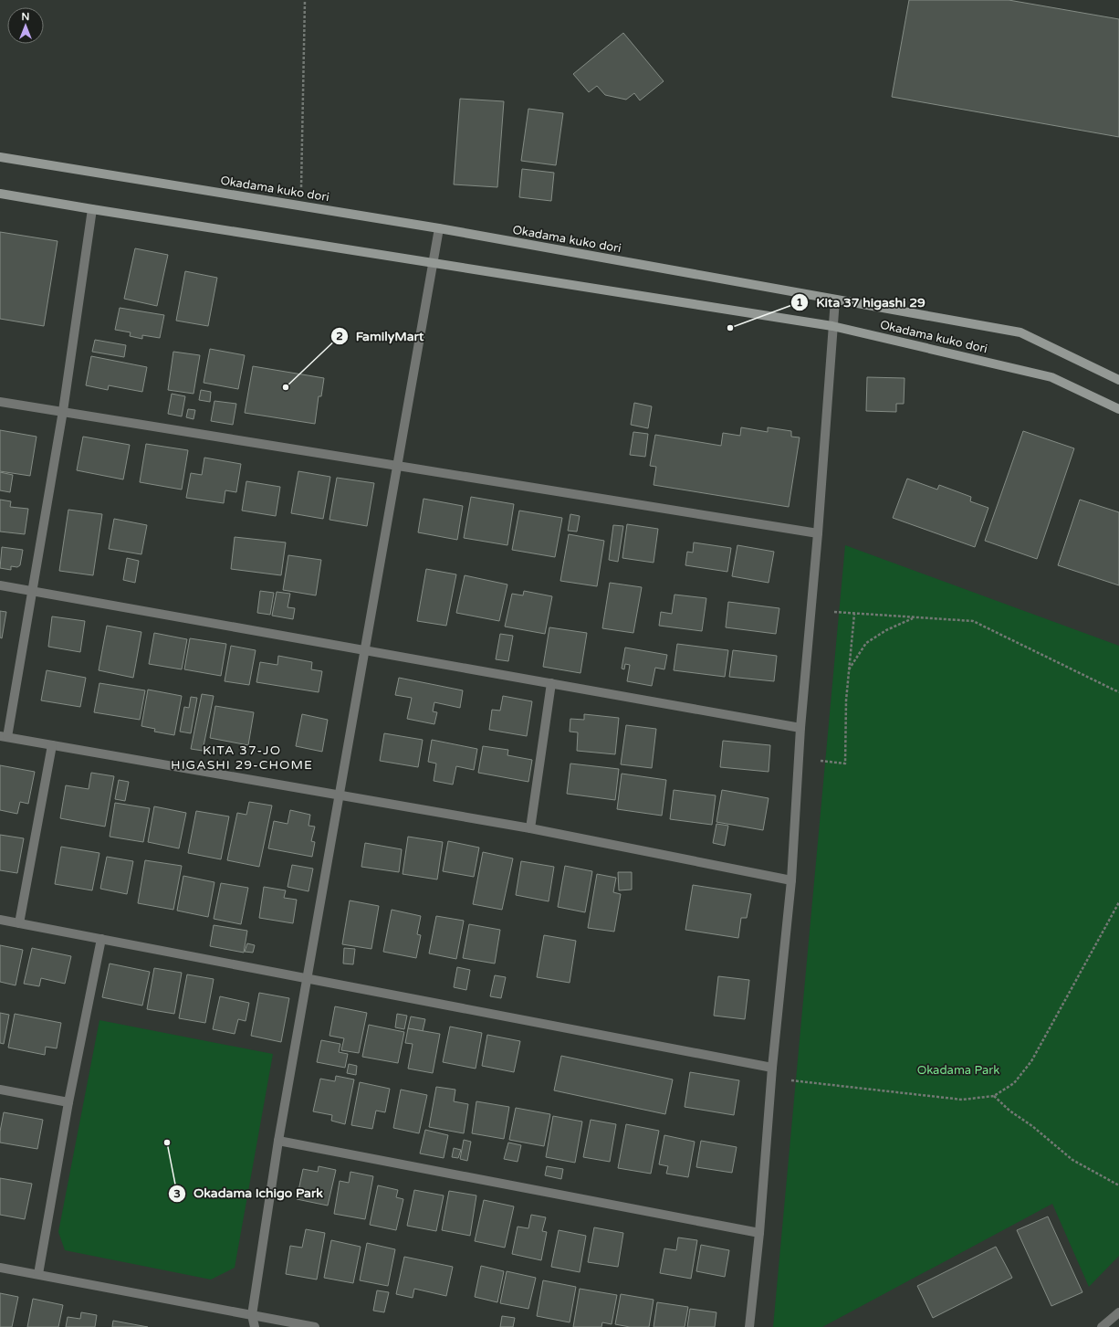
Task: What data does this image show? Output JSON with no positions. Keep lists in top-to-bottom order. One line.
{"streets":{"main road":["Okadama kuko dori"]},"districts":["KITA 37-JO HIGASHI 29-CHOME"],"parks":["Okadama Park"],"places":["Kita 37 higashi 29","FamilyMart","Okadama Ichigo Park"],"north":"top"}
